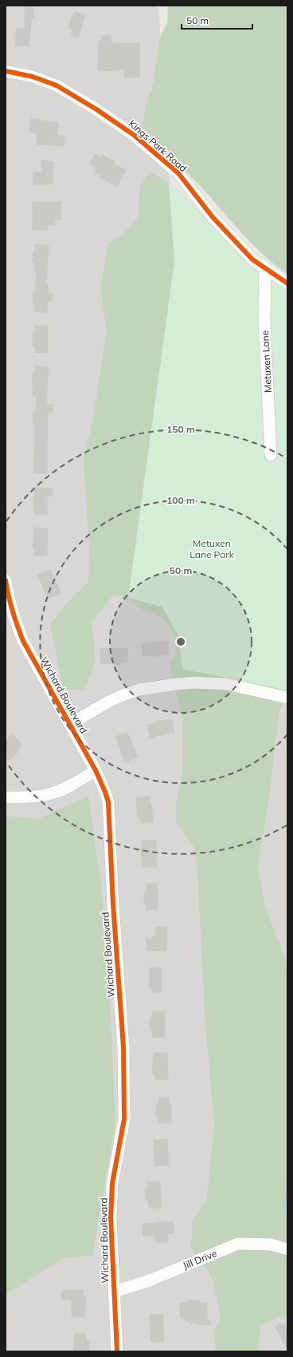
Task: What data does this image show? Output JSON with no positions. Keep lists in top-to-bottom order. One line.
{"streets":{"street":["Kings Park Road","Metuxen Lane","Wichard Boulevard","Jill Drive"]},"crossings":[["Kings Park Road","Metuxen Lane"],["Wichard Boulevard","Jill Drive"]],"parks":["Metuxen Lane Park"],"scale_bar":"50 m","rings":["150 m","100 m","50 m"]}
